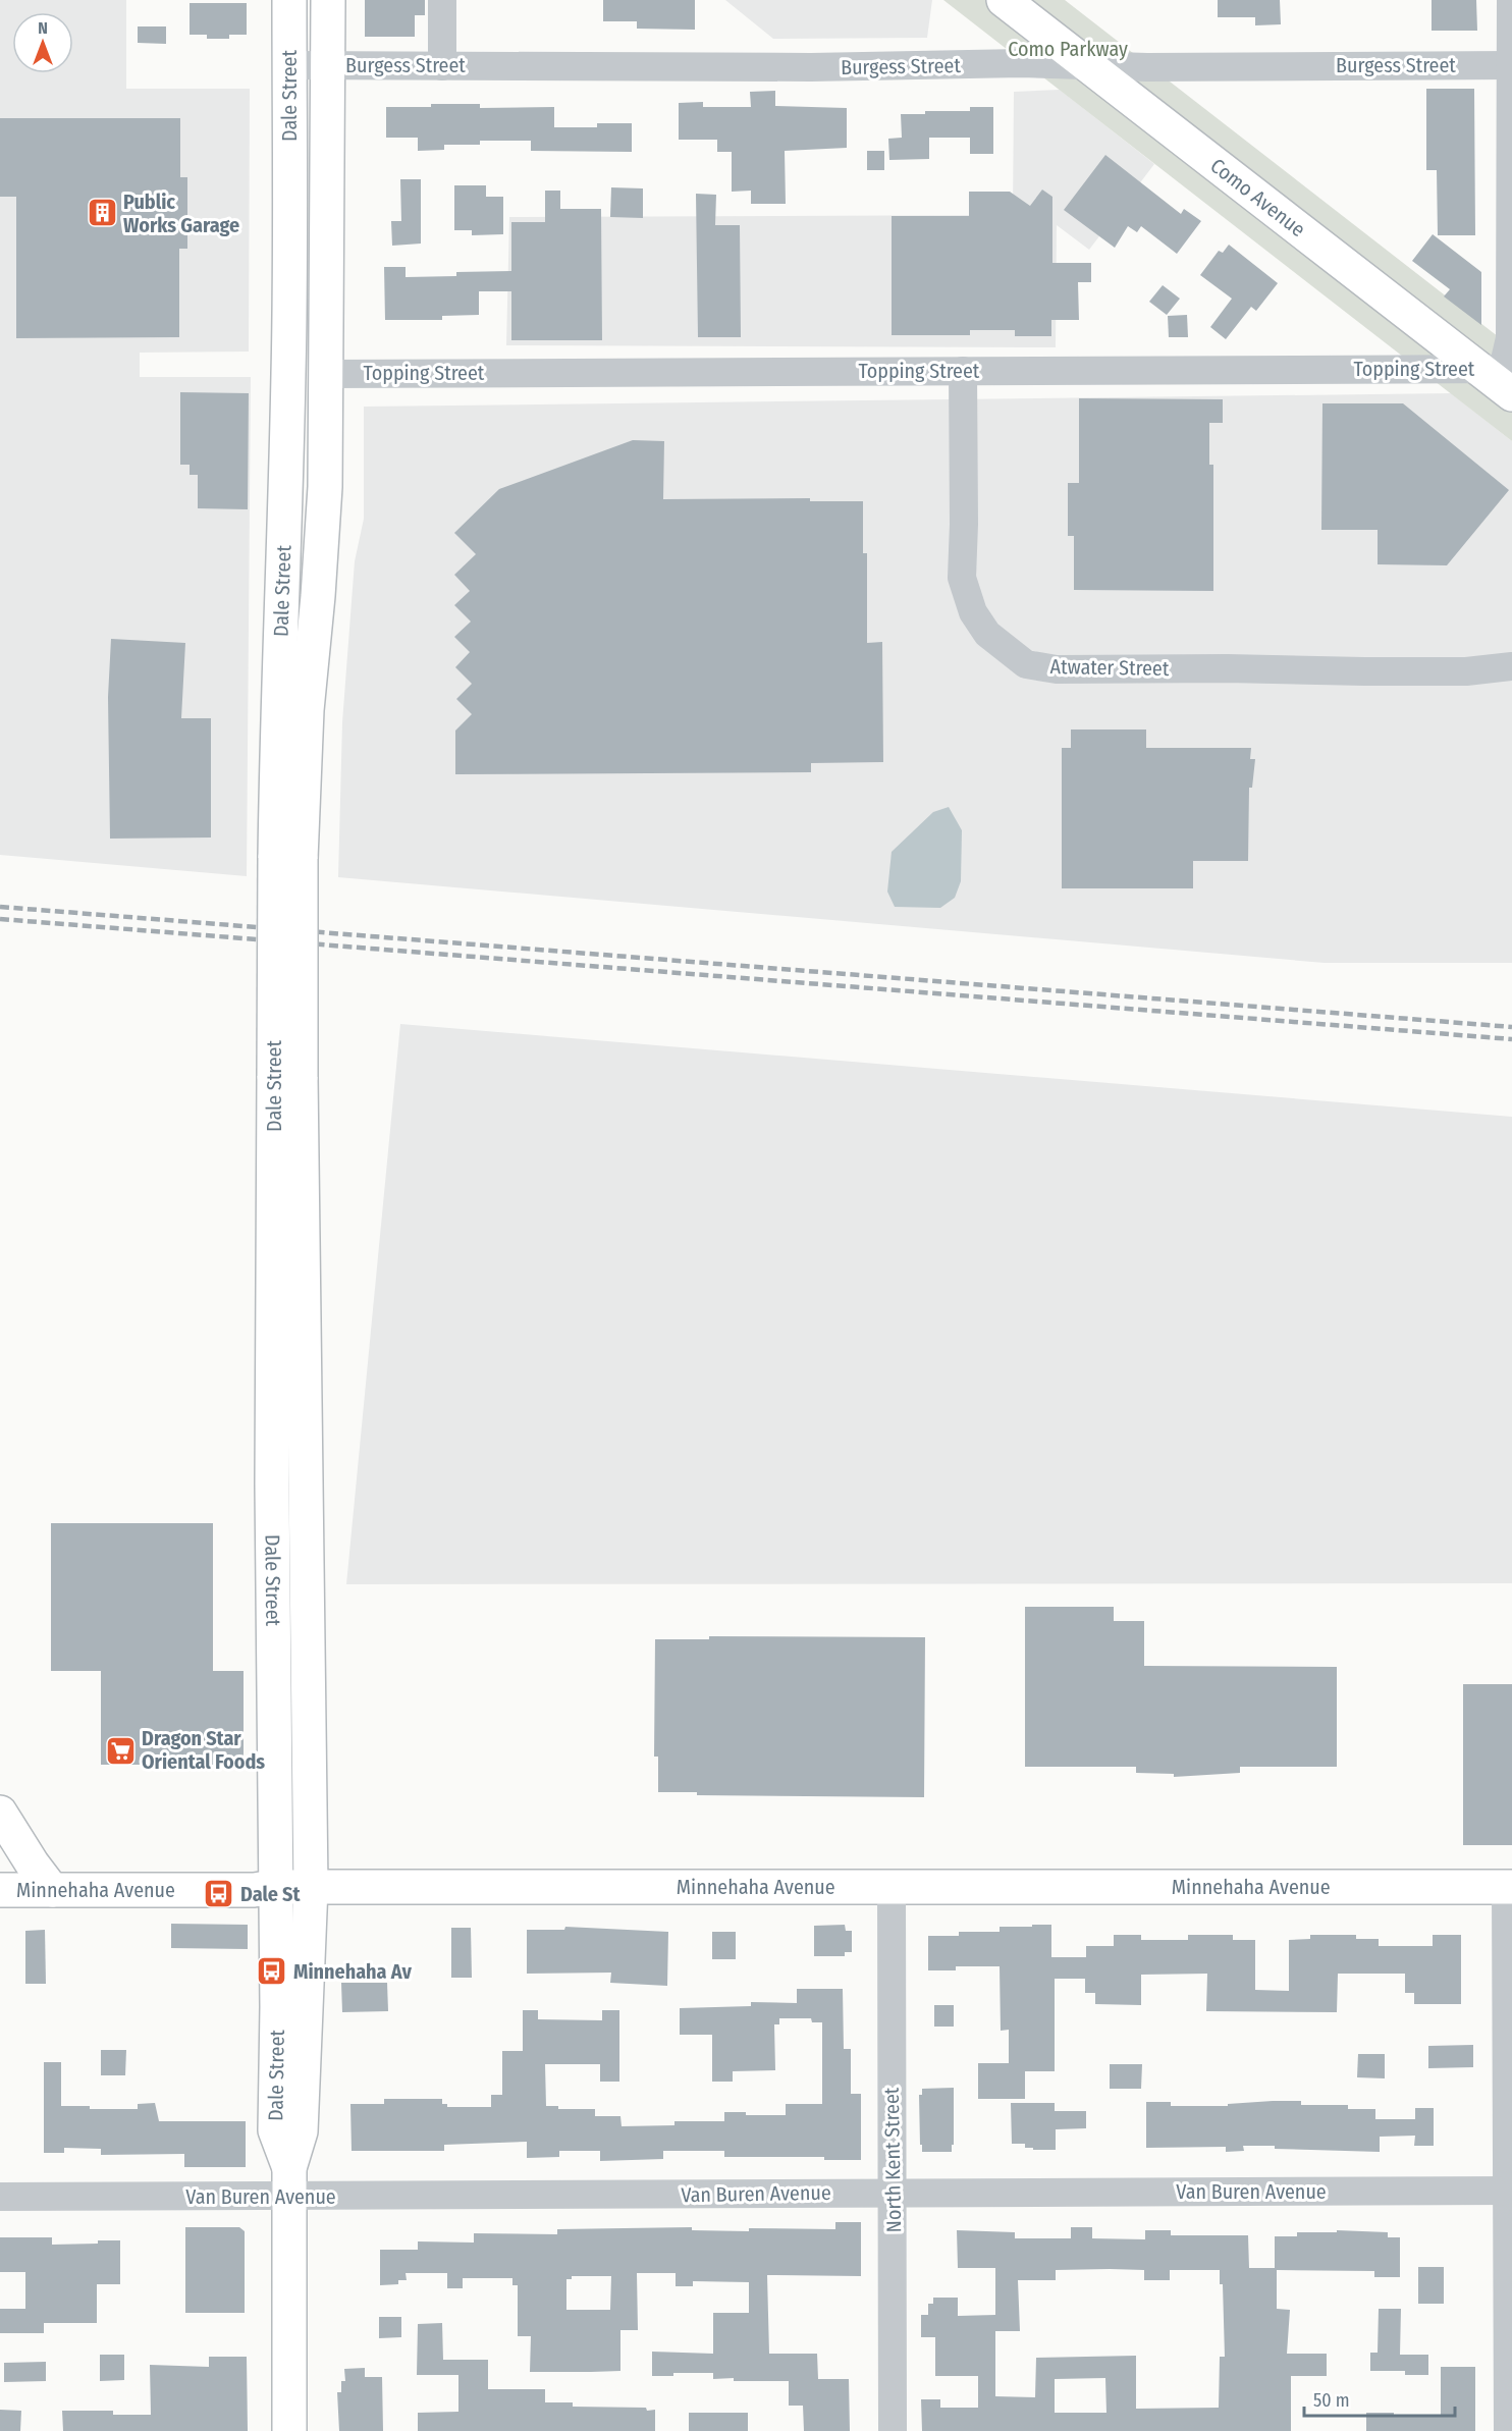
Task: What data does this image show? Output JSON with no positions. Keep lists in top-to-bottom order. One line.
{"streets":{"main road":["Dale Street","Como Avenue","Minnehaha Avenue"],"street":["Burgess Street","Topping Street","Atwater Street","North Kent Street","Van Buren Avenue"]},"crossings":[["Burgess Street","Dale Street"],["Burgess Street","Como Avenue"],["Dale Street","Topping Street"],["Dale Street","Minnehaha Avenue"],["Dale Street","Van Buren Avenue"],["Como Avenue","Topping Street"],["Topping Street","Atwater Street"],["Minnehaha Avenue","North Kent Street"],["North Kent Street","Van Buren Avenue"]],"parks":["Como Parkway"],"places":{"building":["Public Works Garage"],"supermarket":["Dragon Star Oriental Foods"],"bus stop":["Dale St","Minnehaha Av"]},"scale_bar":"50 m","north":"top"}
